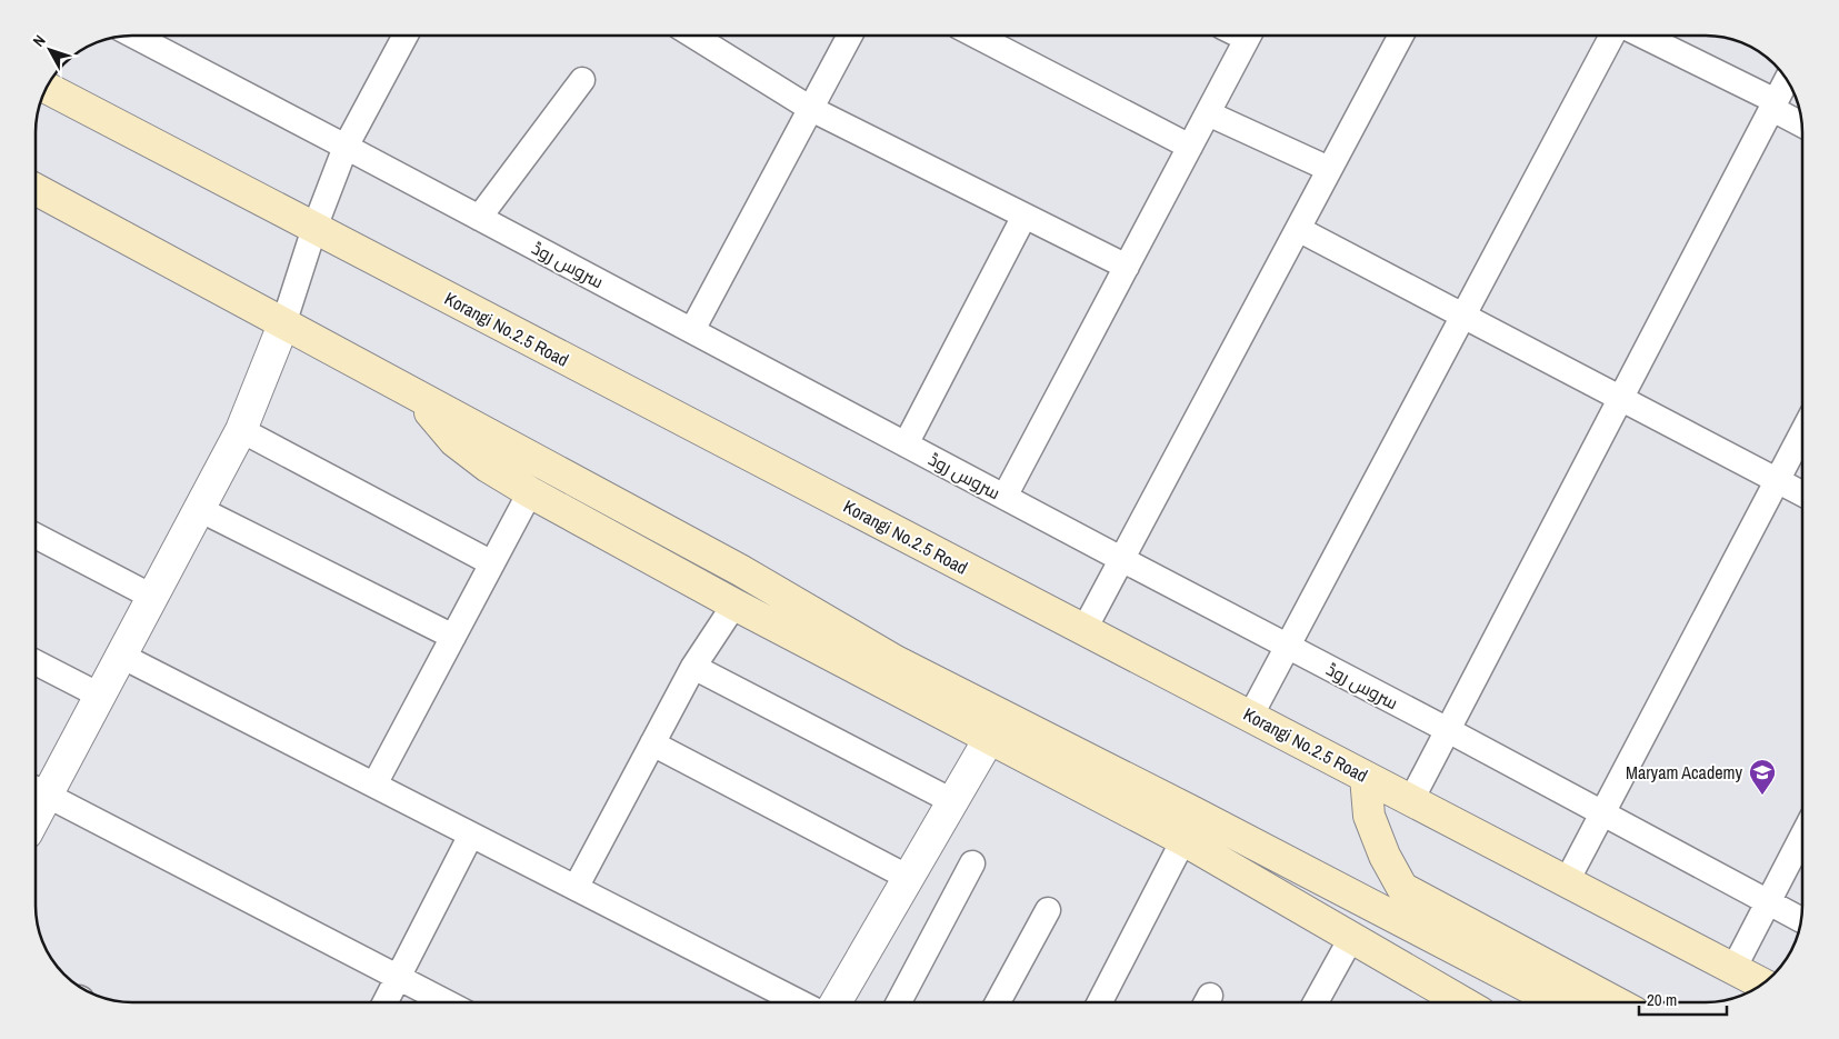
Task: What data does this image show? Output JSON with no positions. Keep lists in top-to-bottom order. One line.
{"streets":{"main road":["Korangi No.2.5 Road"],"street":["سروس روڈ"]},"places":{"school or university":["Maryam Academy"]},"scale_bar":"20 m","north":"top left"}
